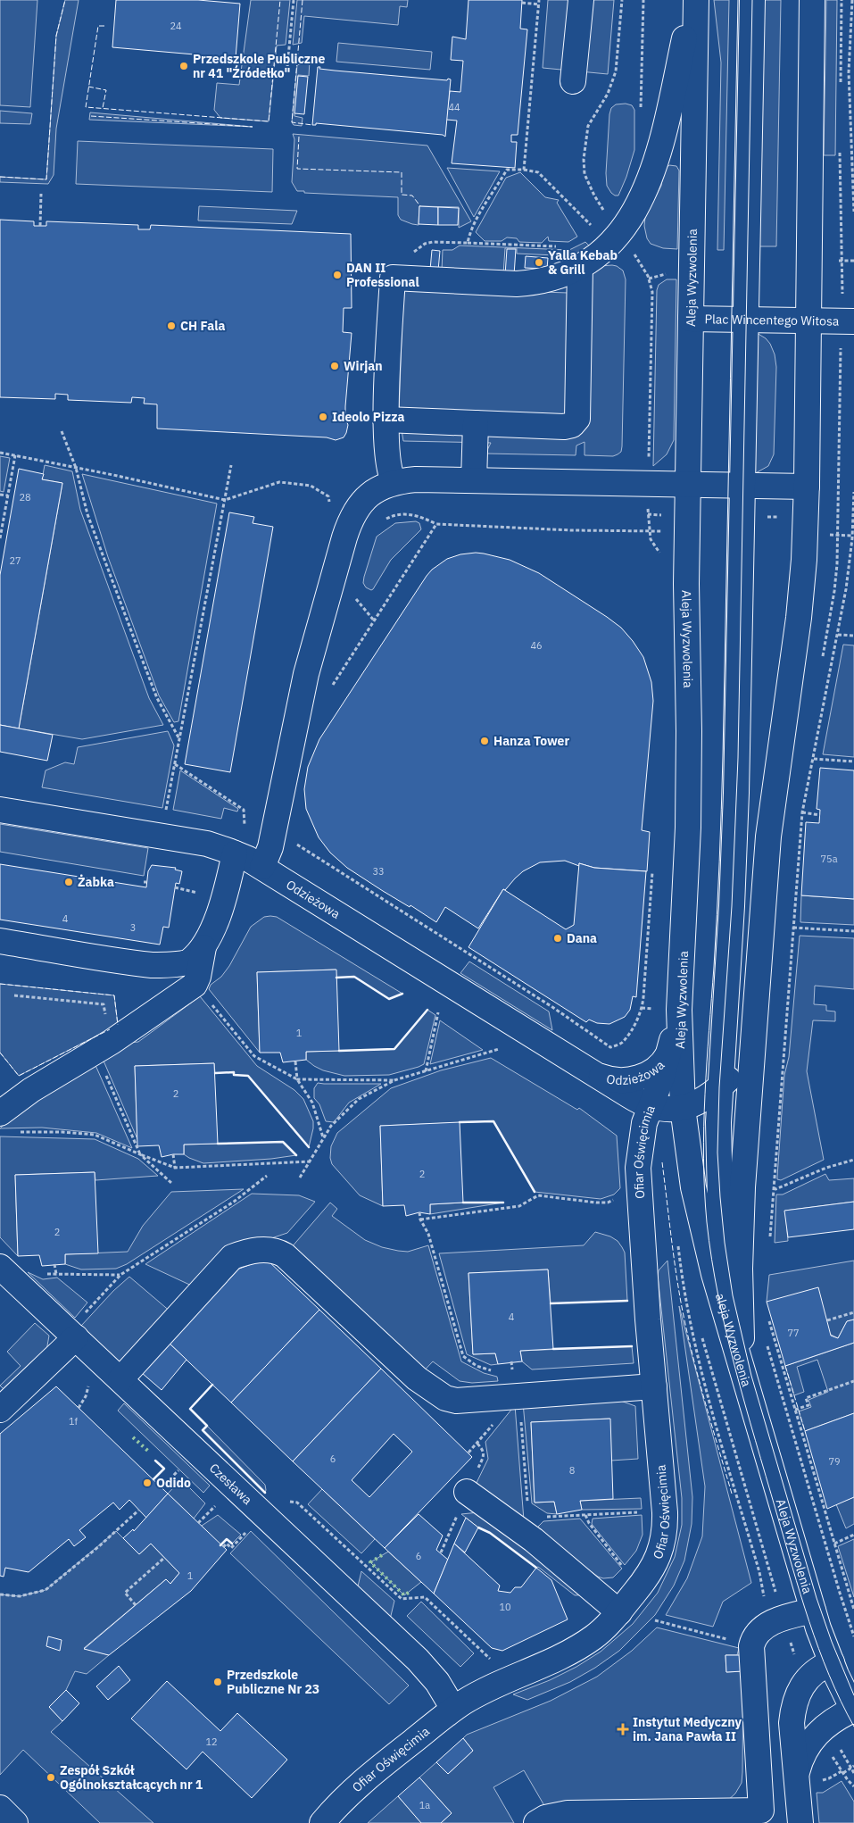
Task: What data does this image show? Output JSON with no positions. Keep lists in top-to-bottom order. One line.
{"streets":{"street":["Aleja Wyzwolenia","Plac Wincentego Witosa","Odzieżowa","Ofiar Oświęcimia","aleja Wyzwolenia","Czesława"]},"crossings":[["Aleja Wyzwolenia","Plac Wincentego Witosa"],["Aleja Wyzwolenia","Odzieżowa"],["Aleja Wyzwolenia","Ofiar Oświęcimia"],["Aleja Wyzwolenia","aleja Wyzwolenia"],["Odzieżowa","Ofiar Oświęcimia"],["Ofiar Oświęcimia","Czesława"]],"places":{"other":["Przedszkole Publiczne nr 41 \"Źródełko\"","Yalla Kebab & Grill","DAN II Professional","CH Fala","Wirjan","Ideolo Pizza","Hanza Tower","Żabka","Dana","Odido","Przedszkole Publiczne Nr 23","Zespół Szkół Ogólnokształcących nr 1"],"health":["Instytut Medyczny im. Jana Pawła II"]},"house_numbers":["24","44","28","27","46","75a","33","4","3","1","2","2","2","4","77","1f","6","79","8","6","1","10","12","1a"]}
